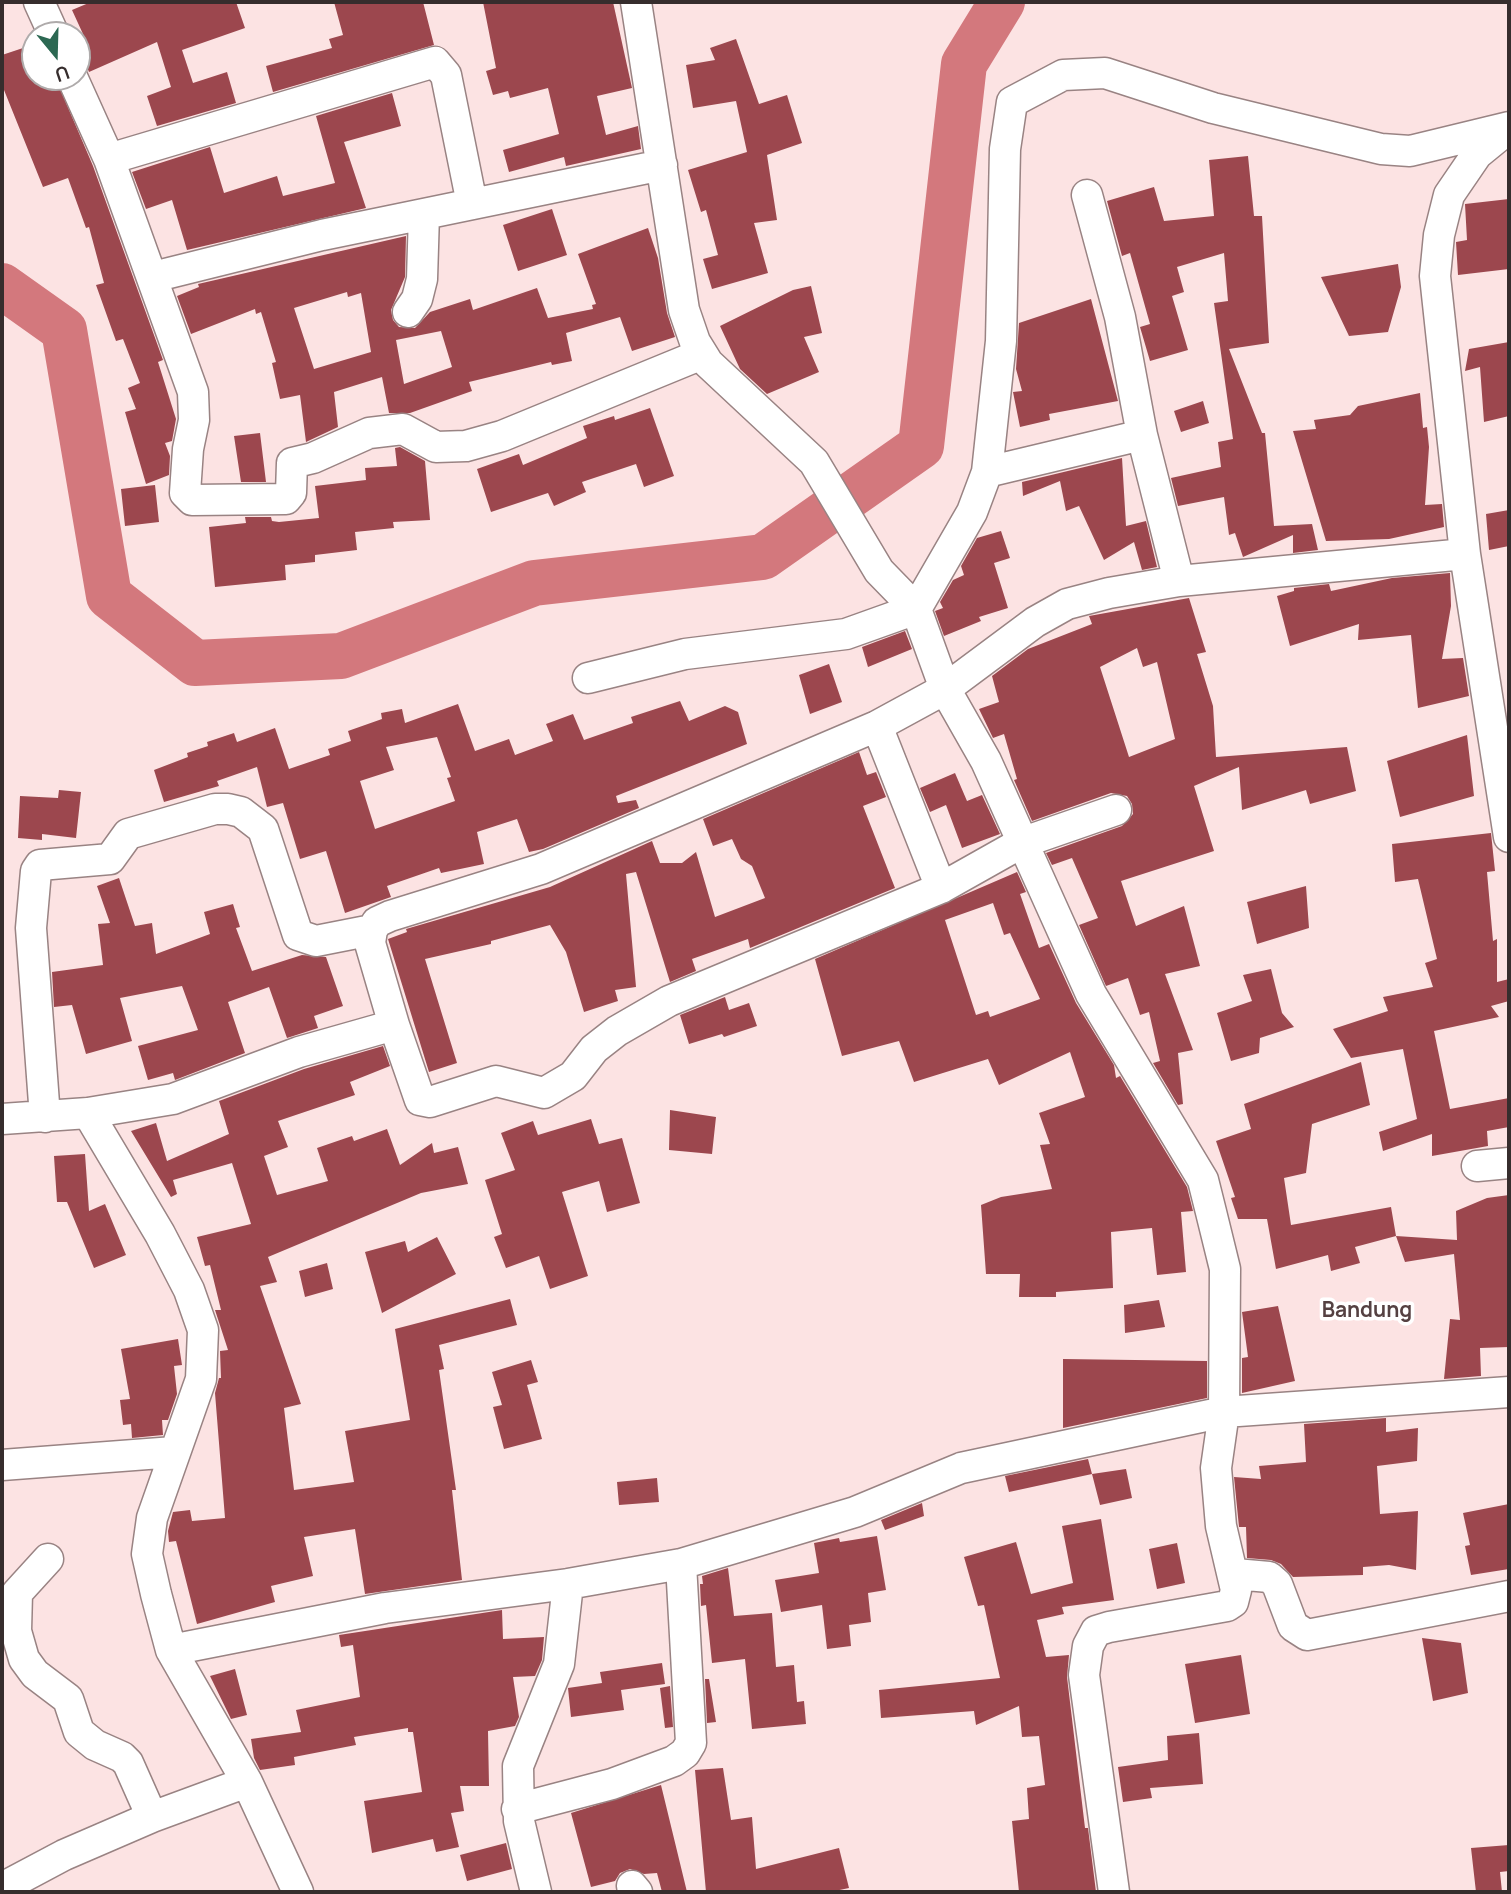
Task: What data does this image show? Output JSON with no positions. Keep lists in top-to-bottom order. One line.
{"districts":["Bandung"],"north":"bottom"}
